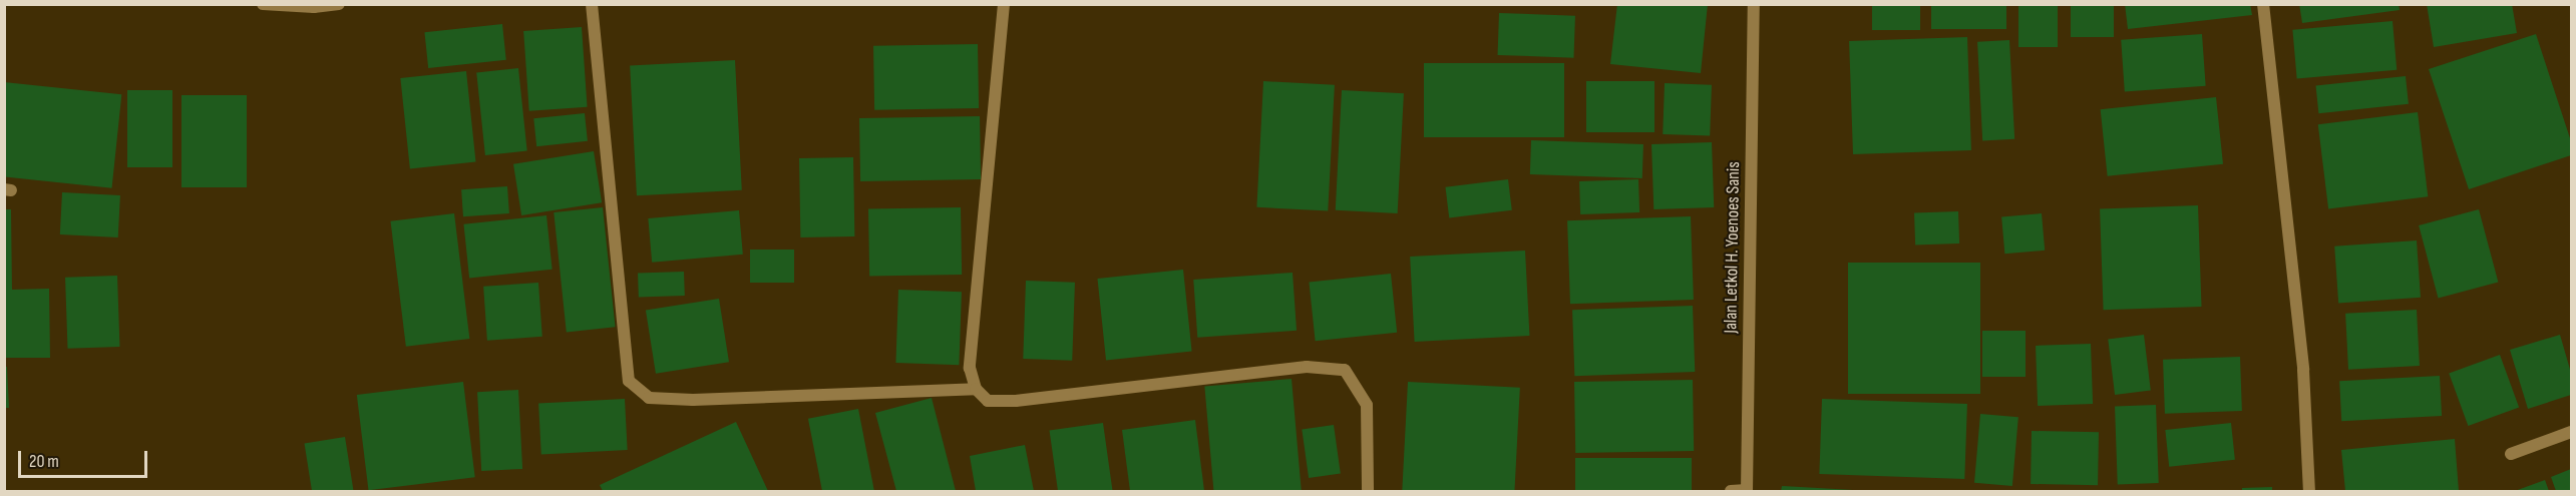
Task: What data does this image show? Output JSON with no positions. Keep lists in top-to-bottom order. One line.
{"streets":{"street":["Jalan Letkol H. Yoenoes Sanis"]},"scale_bar":"20 m"}
